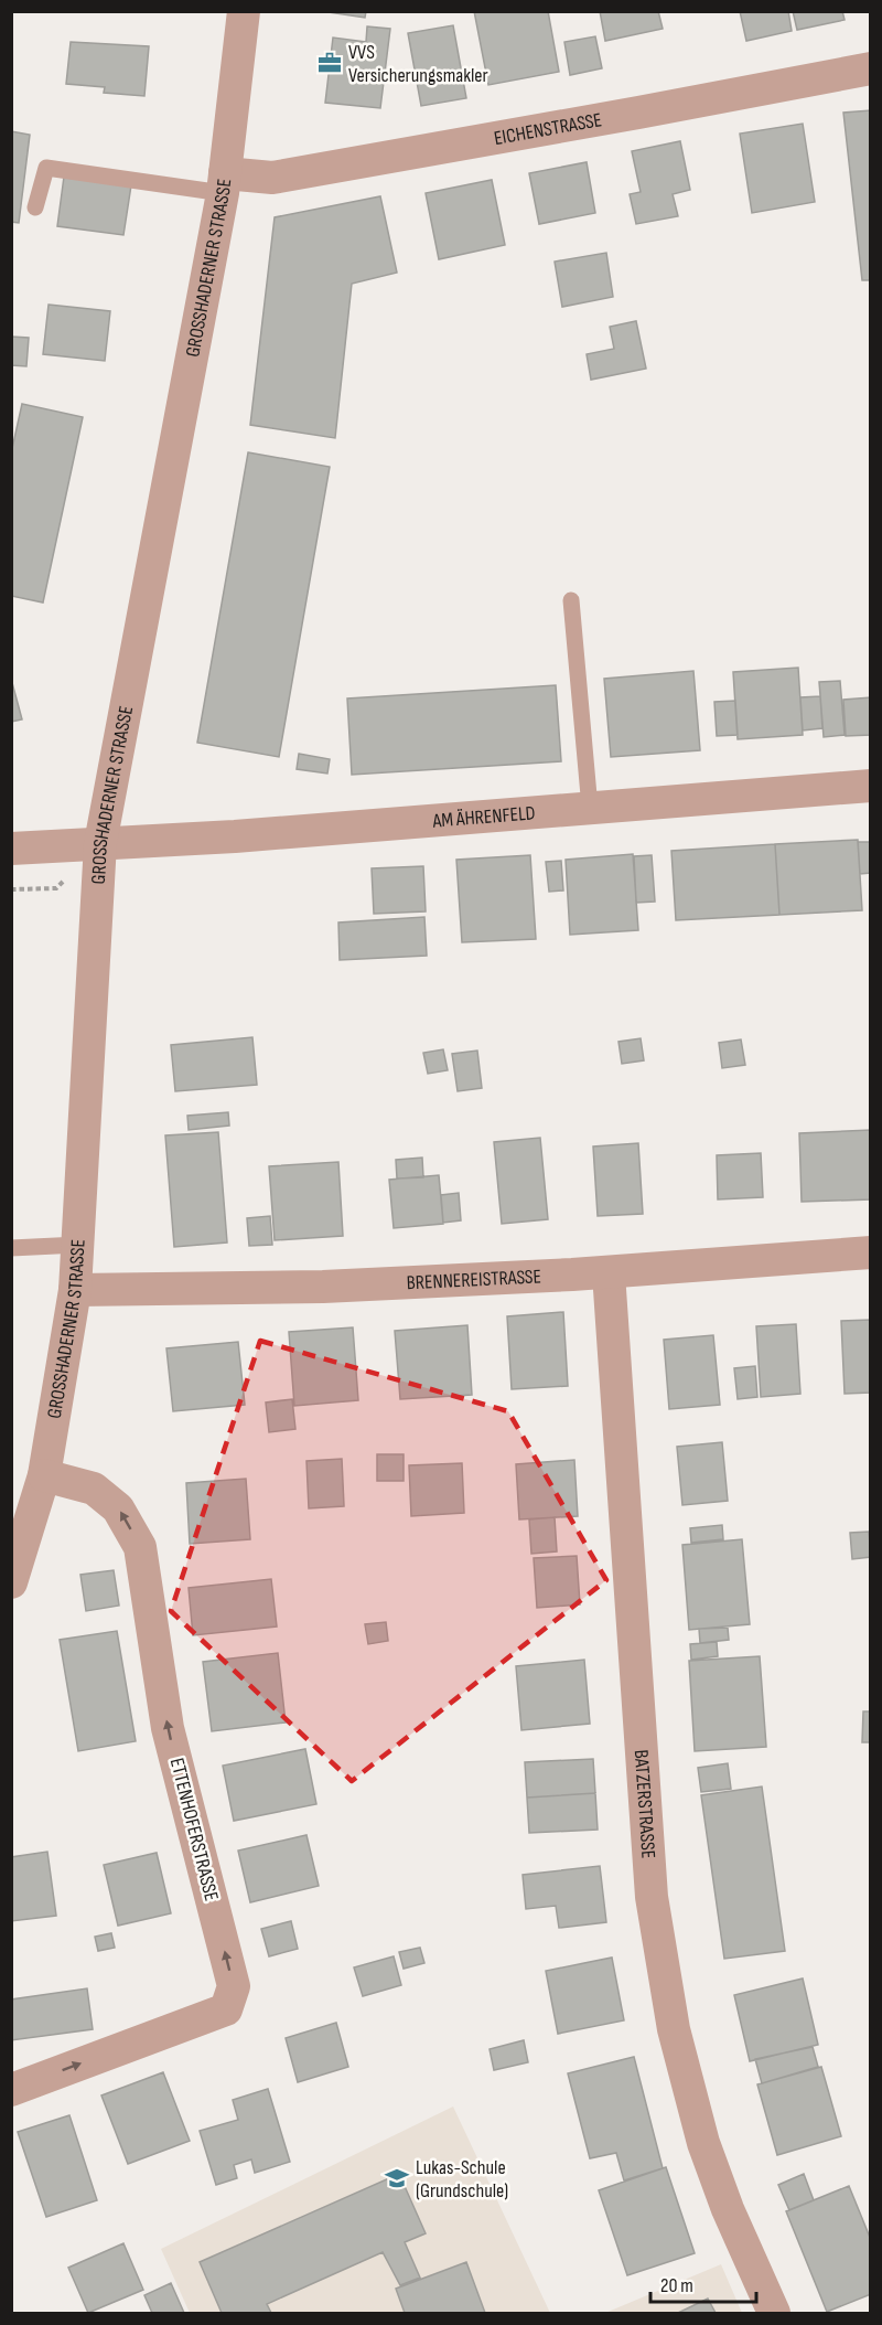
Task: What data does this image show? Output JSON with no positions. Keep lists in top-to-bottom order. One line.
{"streets":{"street":["EICHENSTRASSE","GROSSHADERNER STRASSE","AM ÄHRENFELD","BRENNEREISTRASSE","BATZERSTRASSE","ETTENHOFERSTRASSE"]},"crossings":[["EICHENSTRASSE","GROSSHADERNER STRASSE"],["GROSSHADERNER STRASSE","AM ÄHRENFELD"],["GROSSHADERNER STRASSE","BRENNEREISTRASSE"],["GROSSHADERNER STRASSE","ETTENHOFERSTRASSE"],["BRENNEREISTRASSE","BATZERSTRASSE"]],"places":{"office":["VVS Versicherungsmakler"],"school or university":["Lukas-Schule (Grundschule)"]},"scale_bar":"20 m"}
